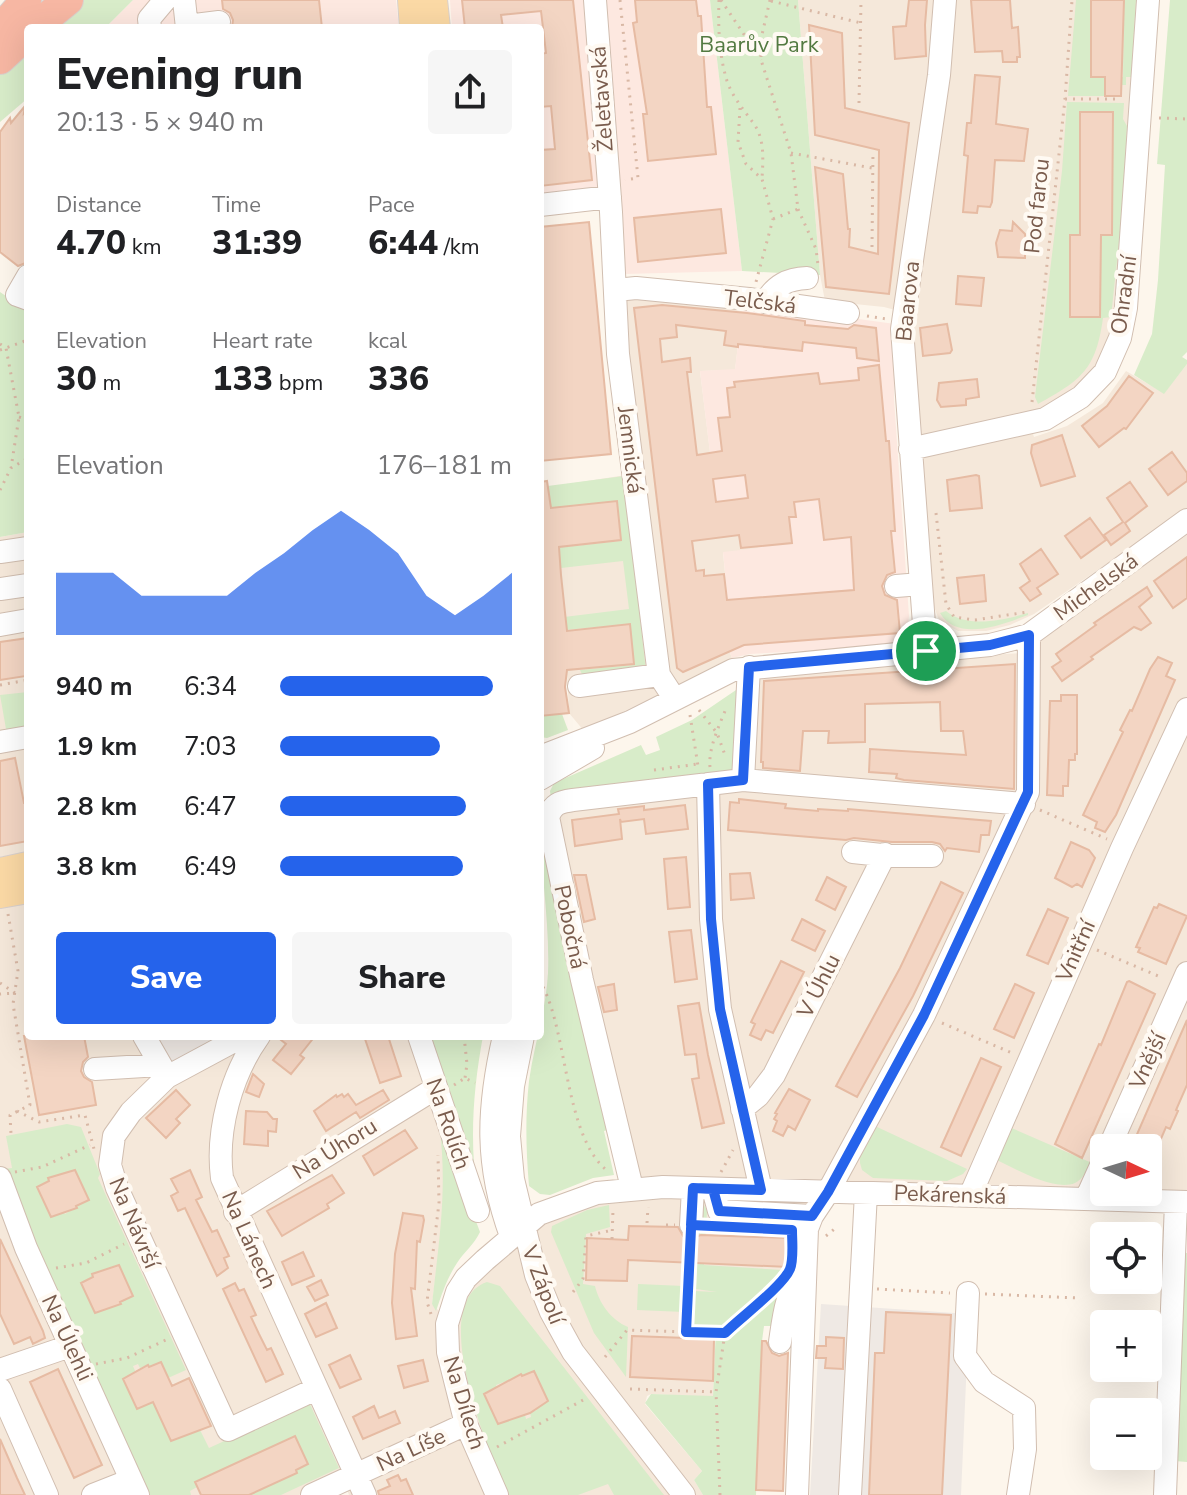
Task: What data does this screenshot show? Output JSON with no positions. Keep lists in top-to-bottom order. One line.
{"streets":{"street":["Želetavská","Ohradní","Baarova","Telčská","Jemnická","Michelská","Pobočná","Vnitřní","V Úhlu","Vnější","Na Rolích","Na Úhoru","Pekárenská","Na Návrší","Na Lánech","V Zápolí","Na Úlehli","Na Dílech","Na Líše"],"path":["Pod farou"]},"crossings":[["Želetavská","Jemnická"],["Ohradní","Baarova"],["Baarova","Michelská"],["Telčská","Jemnická"],["Jemnická","Michelská"],["Pobočná","Pekárenská"],["Vnitřní","Pekárenská"],["Na Rolích","Na Úhoru"],["Na Úhoru","Na Lánech"],["Pekárenská","V Zápolí"],["Pekárenská","Na Dílech"],["Na Návrší","Na Lánech"],["Na Lánech","Na Líše"],["V Zápolí","Na Dílech"],["Na Dílech","Na Líše"]],"parks":["Baarův Park"],"north":"right","page":{"heading":["Evening run","20:13 · 5 × 940 m"],"stats":[["Distance","4.70 km"],["Time","31:39"],["Pace","6:44 /km"],["Elevation","30 m"],["Heart rate","133 bpm"],["kcal","336"]],"chart":["Elevation","176–181 m"],"list":[{"name":"940 m","note":"6:34"},{"name":"1.9 km","note":"7:03"},{"name":"2.8 km","note":"6:47"},{"name":"3.8 km","note":"6:49"}],"buttons":["Save","Share"],"map_buttons":["+","−"]}}
